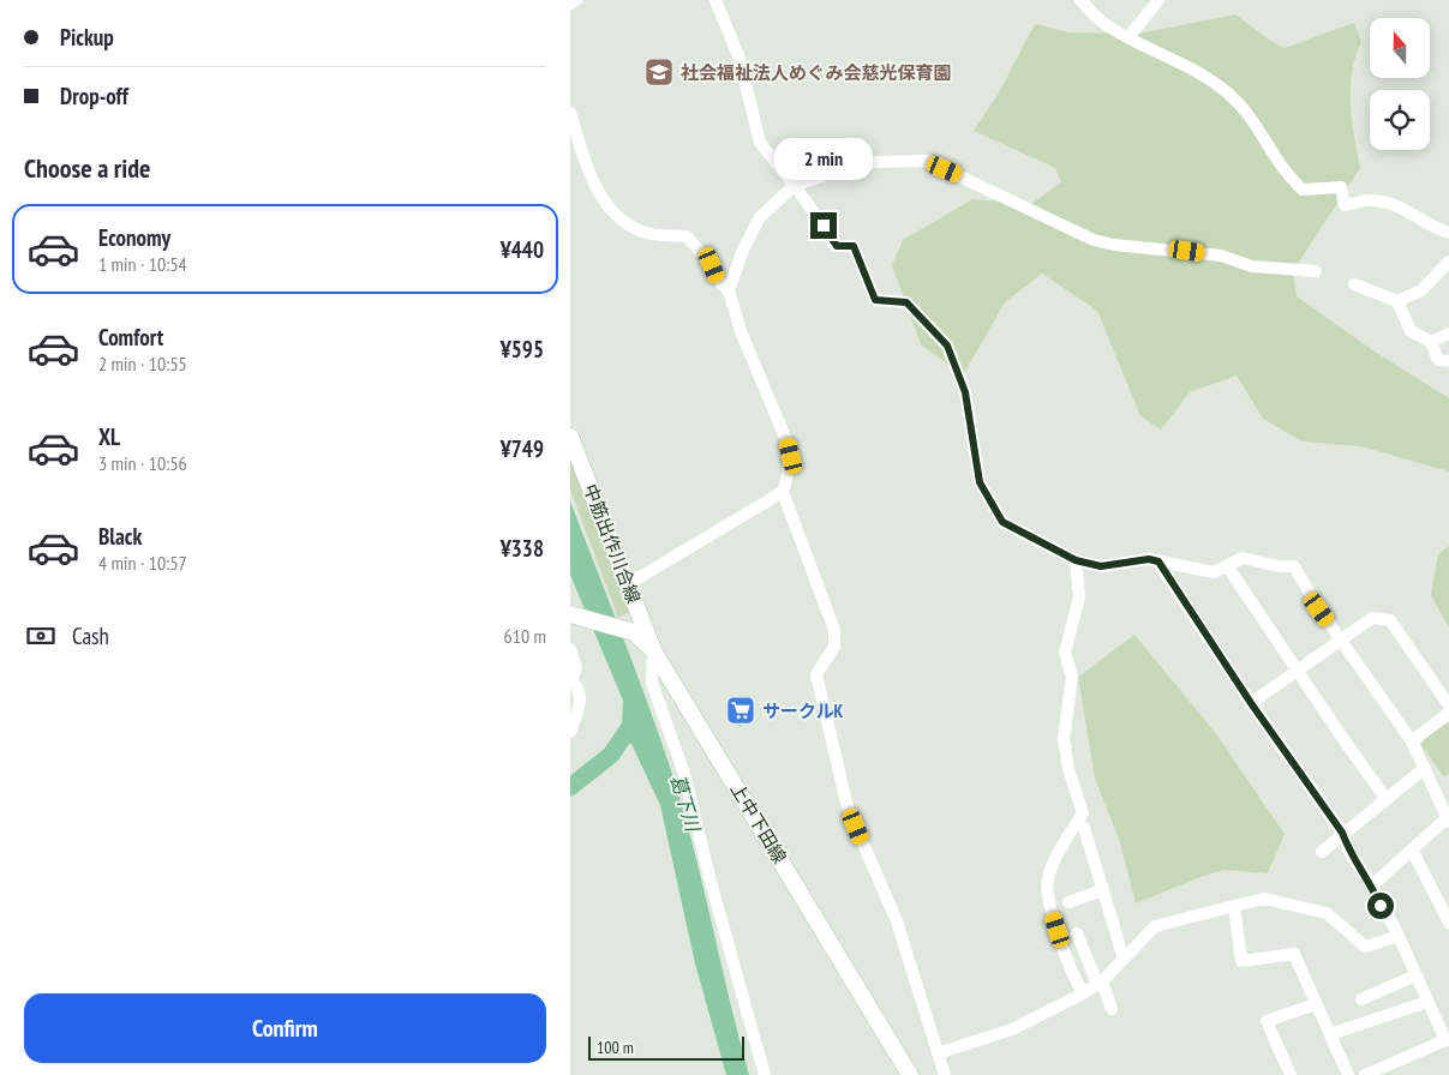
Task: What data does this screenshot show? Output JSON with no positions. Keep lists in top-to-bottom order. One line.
{"streets":{"main road":["中筋出作川合線","上中下田線"]},"crossings":[["中筋出作川合線","上中下田線"]],"water":["葛下川"],"places":{"school or university":["社会福祉法人めぐみ会慈光保育園"],"supermarket":["サークルK"]},"scale_bar":"100 m","north":"top","page":{"banner":["Pickup","Drop-off"],"heading":"Choose a ride","bubble":"2 min","list":[{"name":"Economy","note":"1 min · 10:54","value":"¥440"},{"name":"Comfort","note":"2 min · 10:55","value":"¥595"},{"name":"XL","note":"3 min · 10:56","value":"¥749"},{"name":"Black","note":"4 min · 10:57","value":"¥338"}],"pay":["Cash","610 m"],"buttons":"Confirm","scale":"100 m"}}
